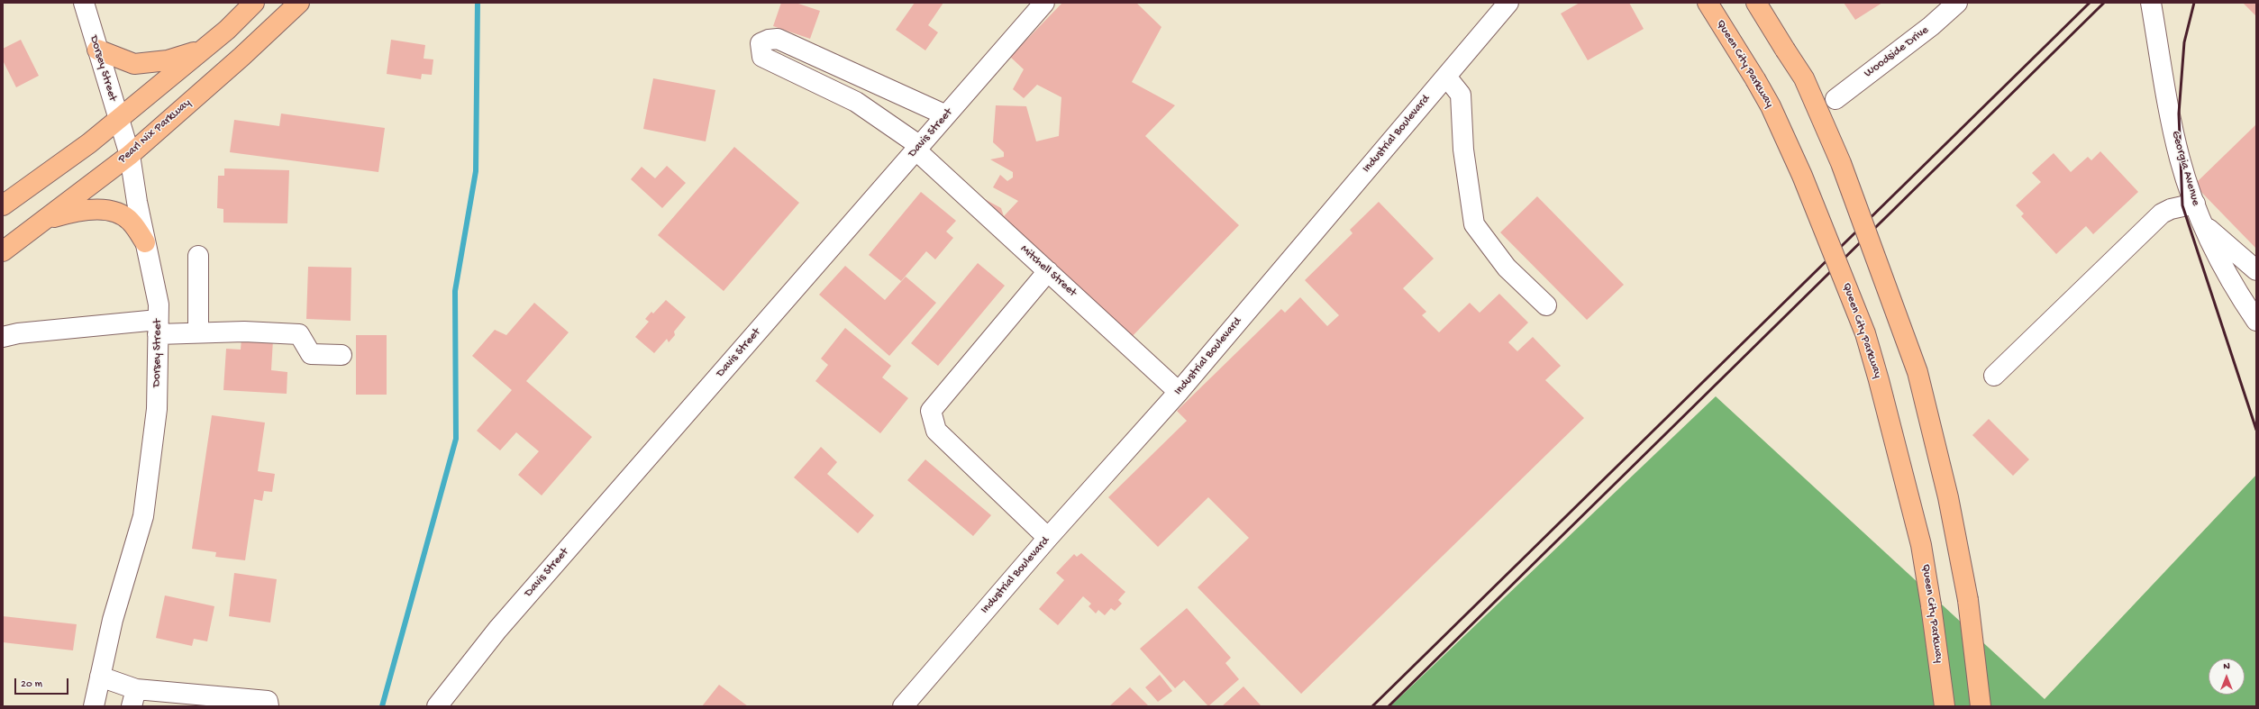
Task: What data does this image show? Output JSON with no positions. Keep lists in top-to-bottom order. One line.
{"streets":{"main road":["Queen City Parkway","Pearl Nix Parkway"],"street":["Woodside Drive","Dorsey Street","Davis Street","Industrial Boulevard","Georgia Avenue","Mitchell Street"]},"crossings":[["Dorsey Street","Pearl Nix Parkway"],["Davis Street","Mitchell Street"],["Industrial Boulevard","Mitchell Street"]],"scale_bar":"20 m","north":"top"}
